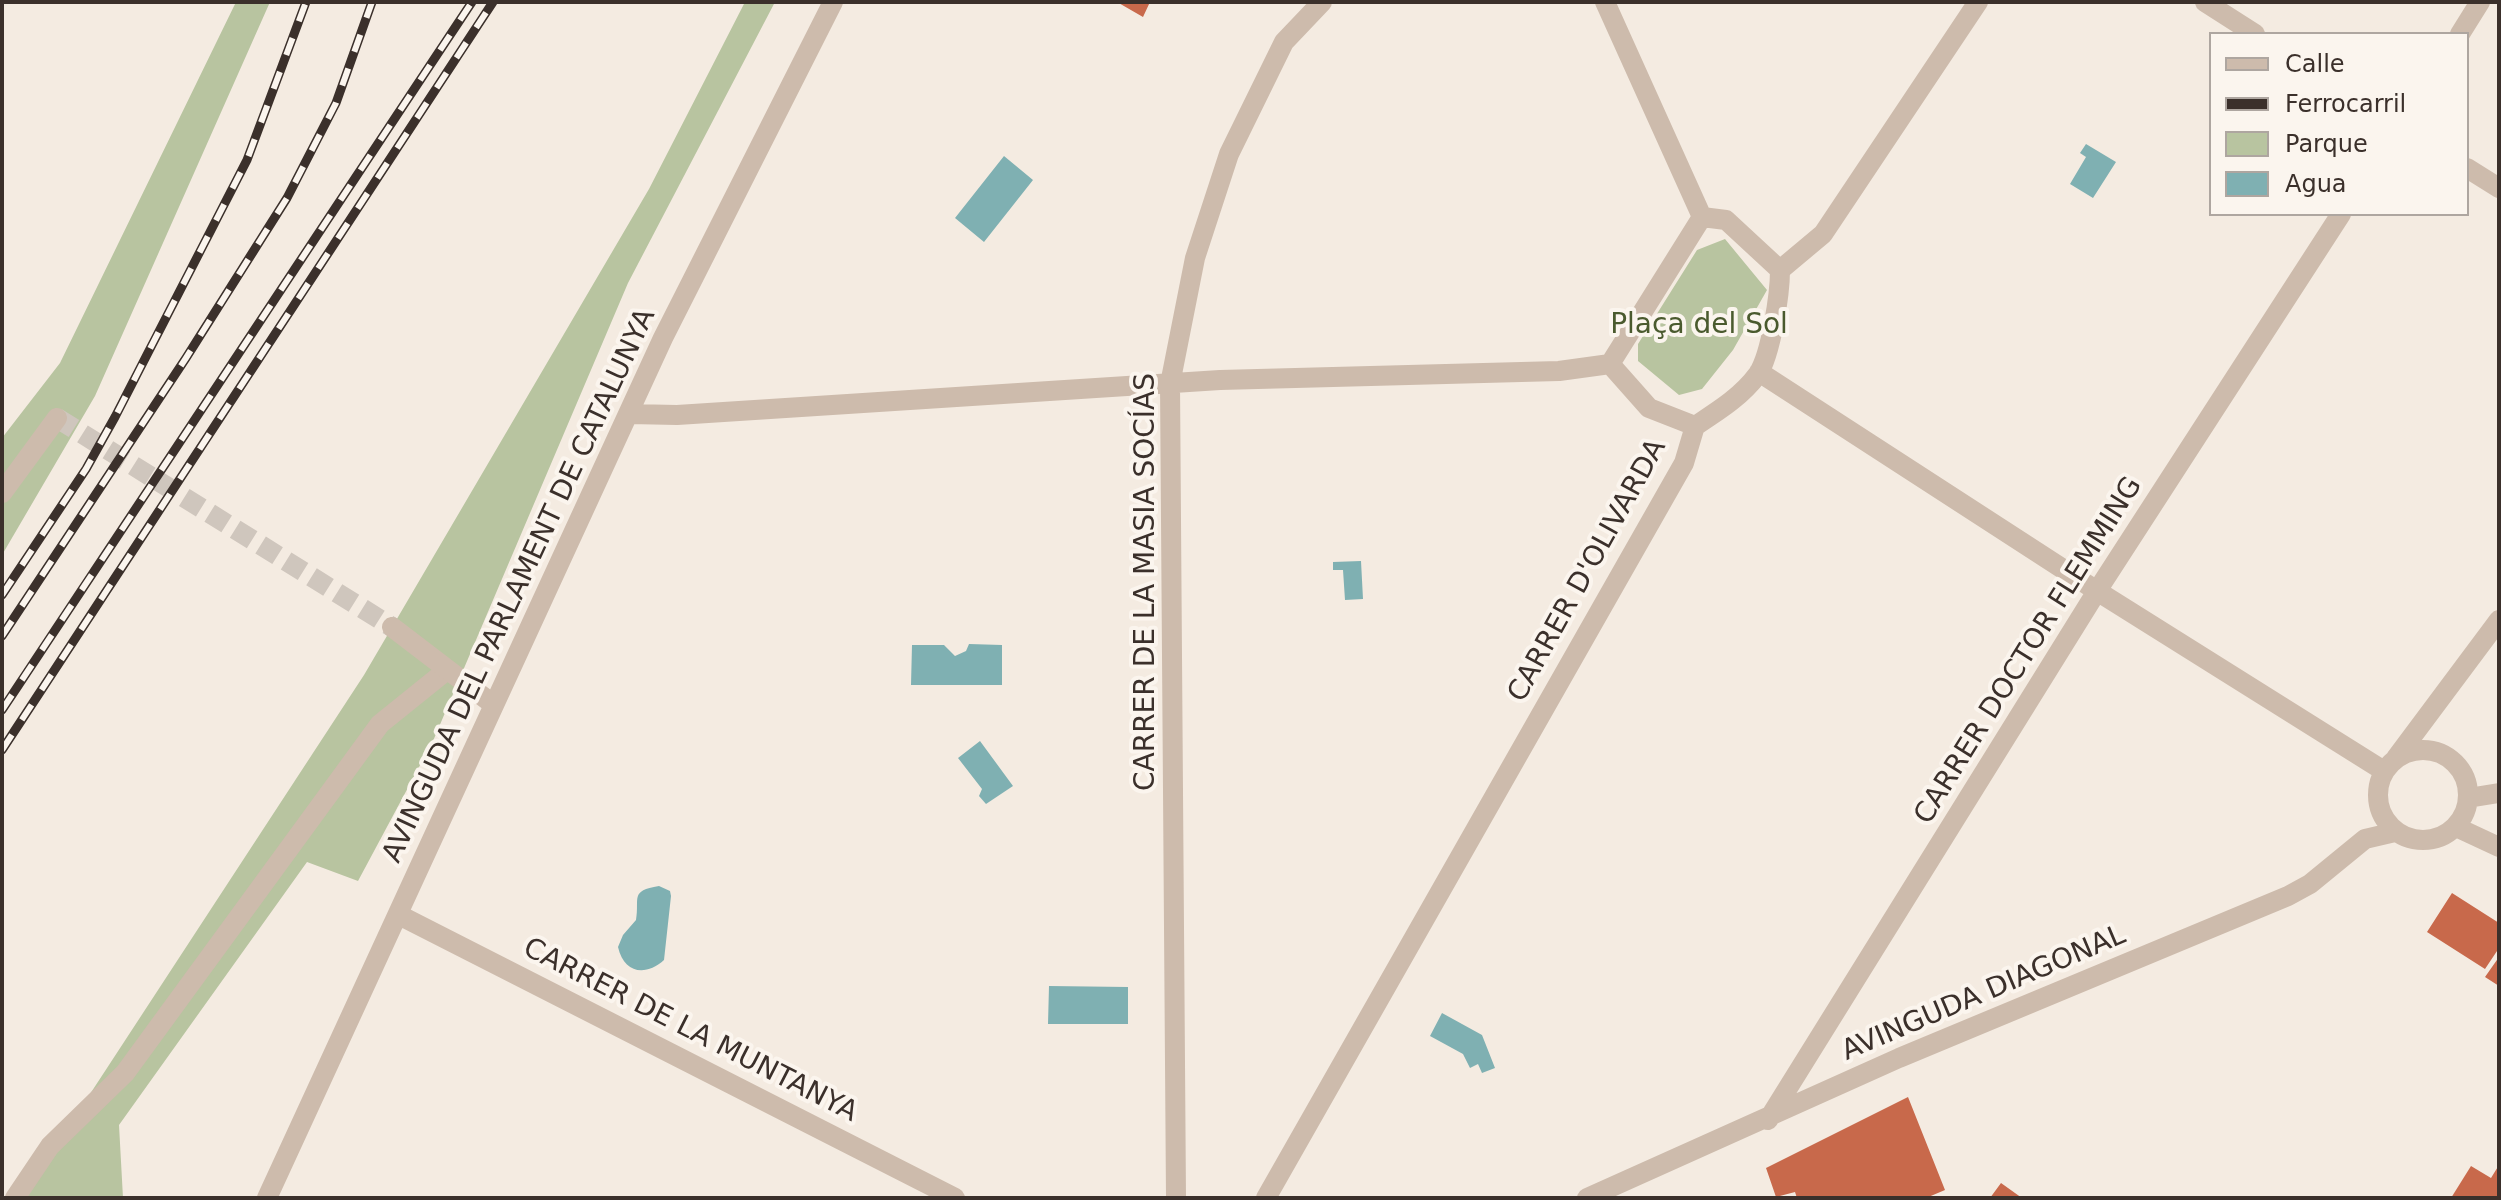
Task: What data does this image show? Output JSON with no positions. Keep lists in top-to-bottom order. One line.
{"streets":{"street":["CARRER D'OLIVARDA","CARRER DE LA MASIA SOCÍAS","AVINGUDA DEL PARLAMENT DE CATALUNYA","CARRER DOCTOR FLEMMING","AVINGUDA DIAGONAL","CARRER DE LA MUNTANYA"]},"crossings":[["AVINGUDA DEL PARLAMENT DE CATALUNYA","CARRER DE LA MUNTANYA"],["CARRER DOCTOR FLEMMING","AVINGUDA DIAGONAL"]],"parks":["Plaça del Sol"],"legend":["Calle","Ferrocarril","Parque","Agua"]}
